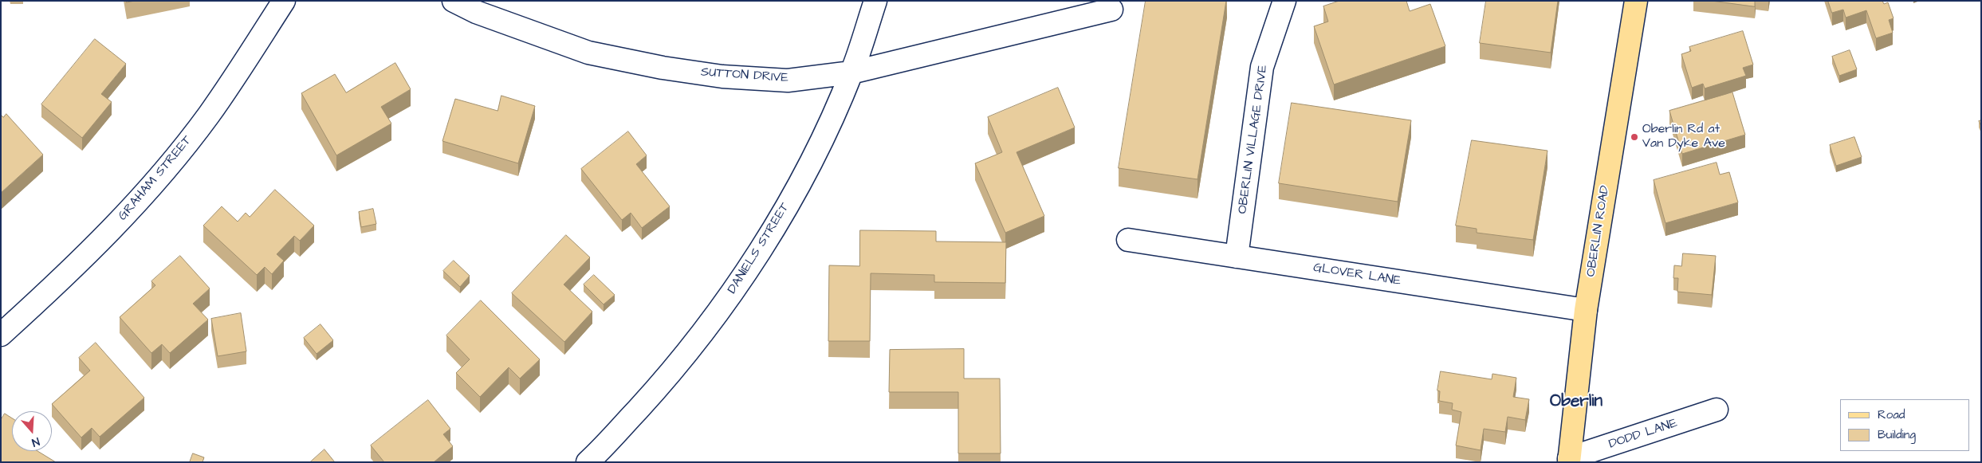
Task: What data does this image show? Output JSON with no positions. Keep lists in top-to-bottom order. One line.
{"streets":{"main road":["OBERLIN ROAD"],"street":["SUTTON DRIVE","OBERLIN VILLAGE DRIVE","GRAHAM STREET","DANIELS STREET","GLOVER LANE","DODD LANE"]},"crossings":[["SUTTON DRIVE","DANIELS STREET"],["OBERLIN VILLAGE DRIVE","GLOVER LANE"],["OBERLIN ROAD","GLOVER LANE"],["OBERLIN ROAD","DODD LANE"]],"districts":["Oberlin"],"places":["Oberlin Rd at Van Dyke Ave"],"legend":["Road","Building"],"north":"bottom"}
